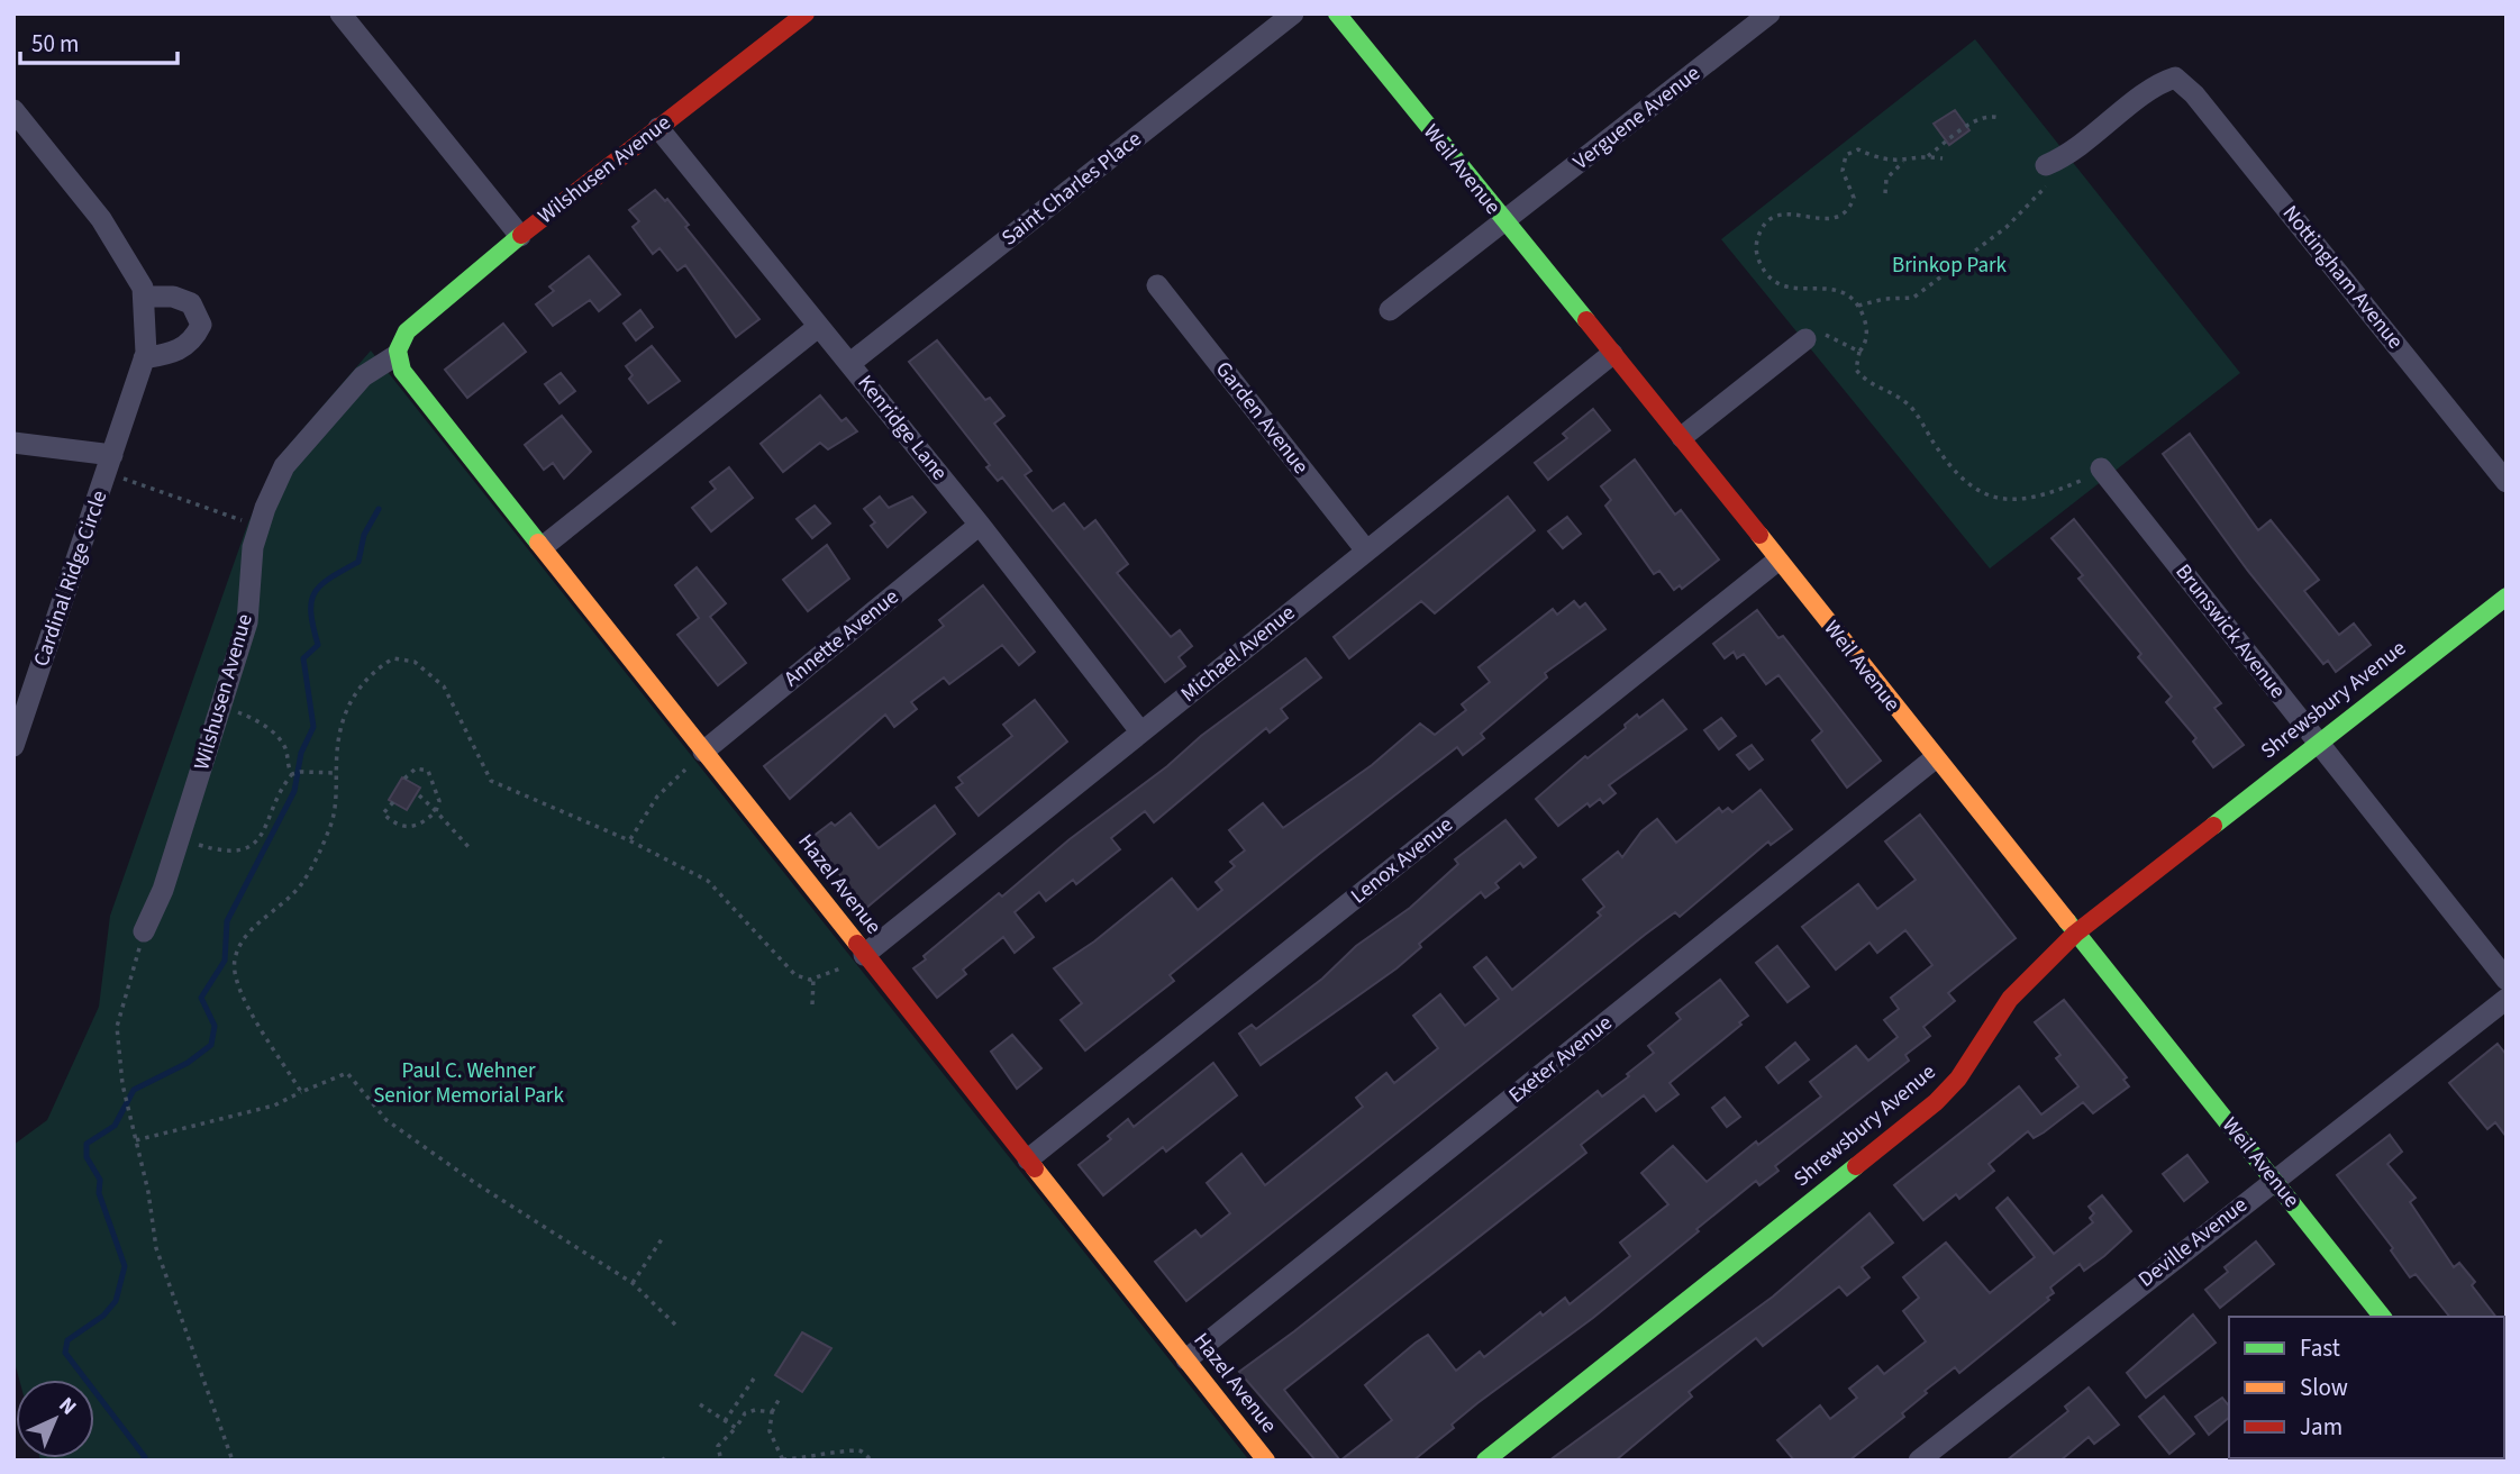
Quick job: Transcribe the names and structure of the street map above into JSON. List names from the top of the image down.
{
  "streets": {
    "street": [
      "Verguene Avenue",
      "Wilshusen Avenue",
      "Weil Avenue",
      "Saint Charles Place",
      "Nottingham Avenue",
      "Garden Avenue",
      "Kenridge Lane",
      "Cardinal Ridge Circle",
      "Brunswick Avenue",
      "Annette Avenue",
      "Michael Avenue",
      "Shrewsbury Avenue",
      "Lenox Avenue",
      "Hazel Avenue",
      "Exeter Avenue",
      "Deville Avenue"
    ]
  },
  "crossings": [
    ["Verguene Avenue", "Weil Avenue"],
    ["Wilshusen Avenue", "Kenridge Lane"],
    ["Wilshusen Avenue", "Hazel Avenue"],
    ["Weil Avenue", "Michael Avenue"],
    ["Weil Avenue", "Shrewsbury Avenue"],
    ["Weil Avenue", "Lenox Avenue"],
    ["Weil Avenue", "Exeter Avenue"],
    ["Weil Avenue", "Deville Avenue"],
    ["Saint Charles Place", "Kenridge Lane"],
    ["Garden Avenue", "Michael Avenue"],
    ["Kenridge Lane", "Annette Avenue"],
    ["Kenridge Lane", "Michael Avenue"],
    ["Brunswick Avenue", "Shrewsbury Avenue"],
    ["Annette Avenue", "Hazel Avenue"],
    ["Michael Avenue", "Hazel Avenue"],
    ["Lenox Avenue", "Hazel Avenue"],
    ["Hazel Avenue", "Exeter Avenue"]
  ],
  "parks": ["Brinkop Park", "Paul C. Wehner Senior Memorial Park"],
  "legend": ["Fast", "Slow", "Jam"],
  "scale_bar": "50 m",
  "north": "top right"
}
